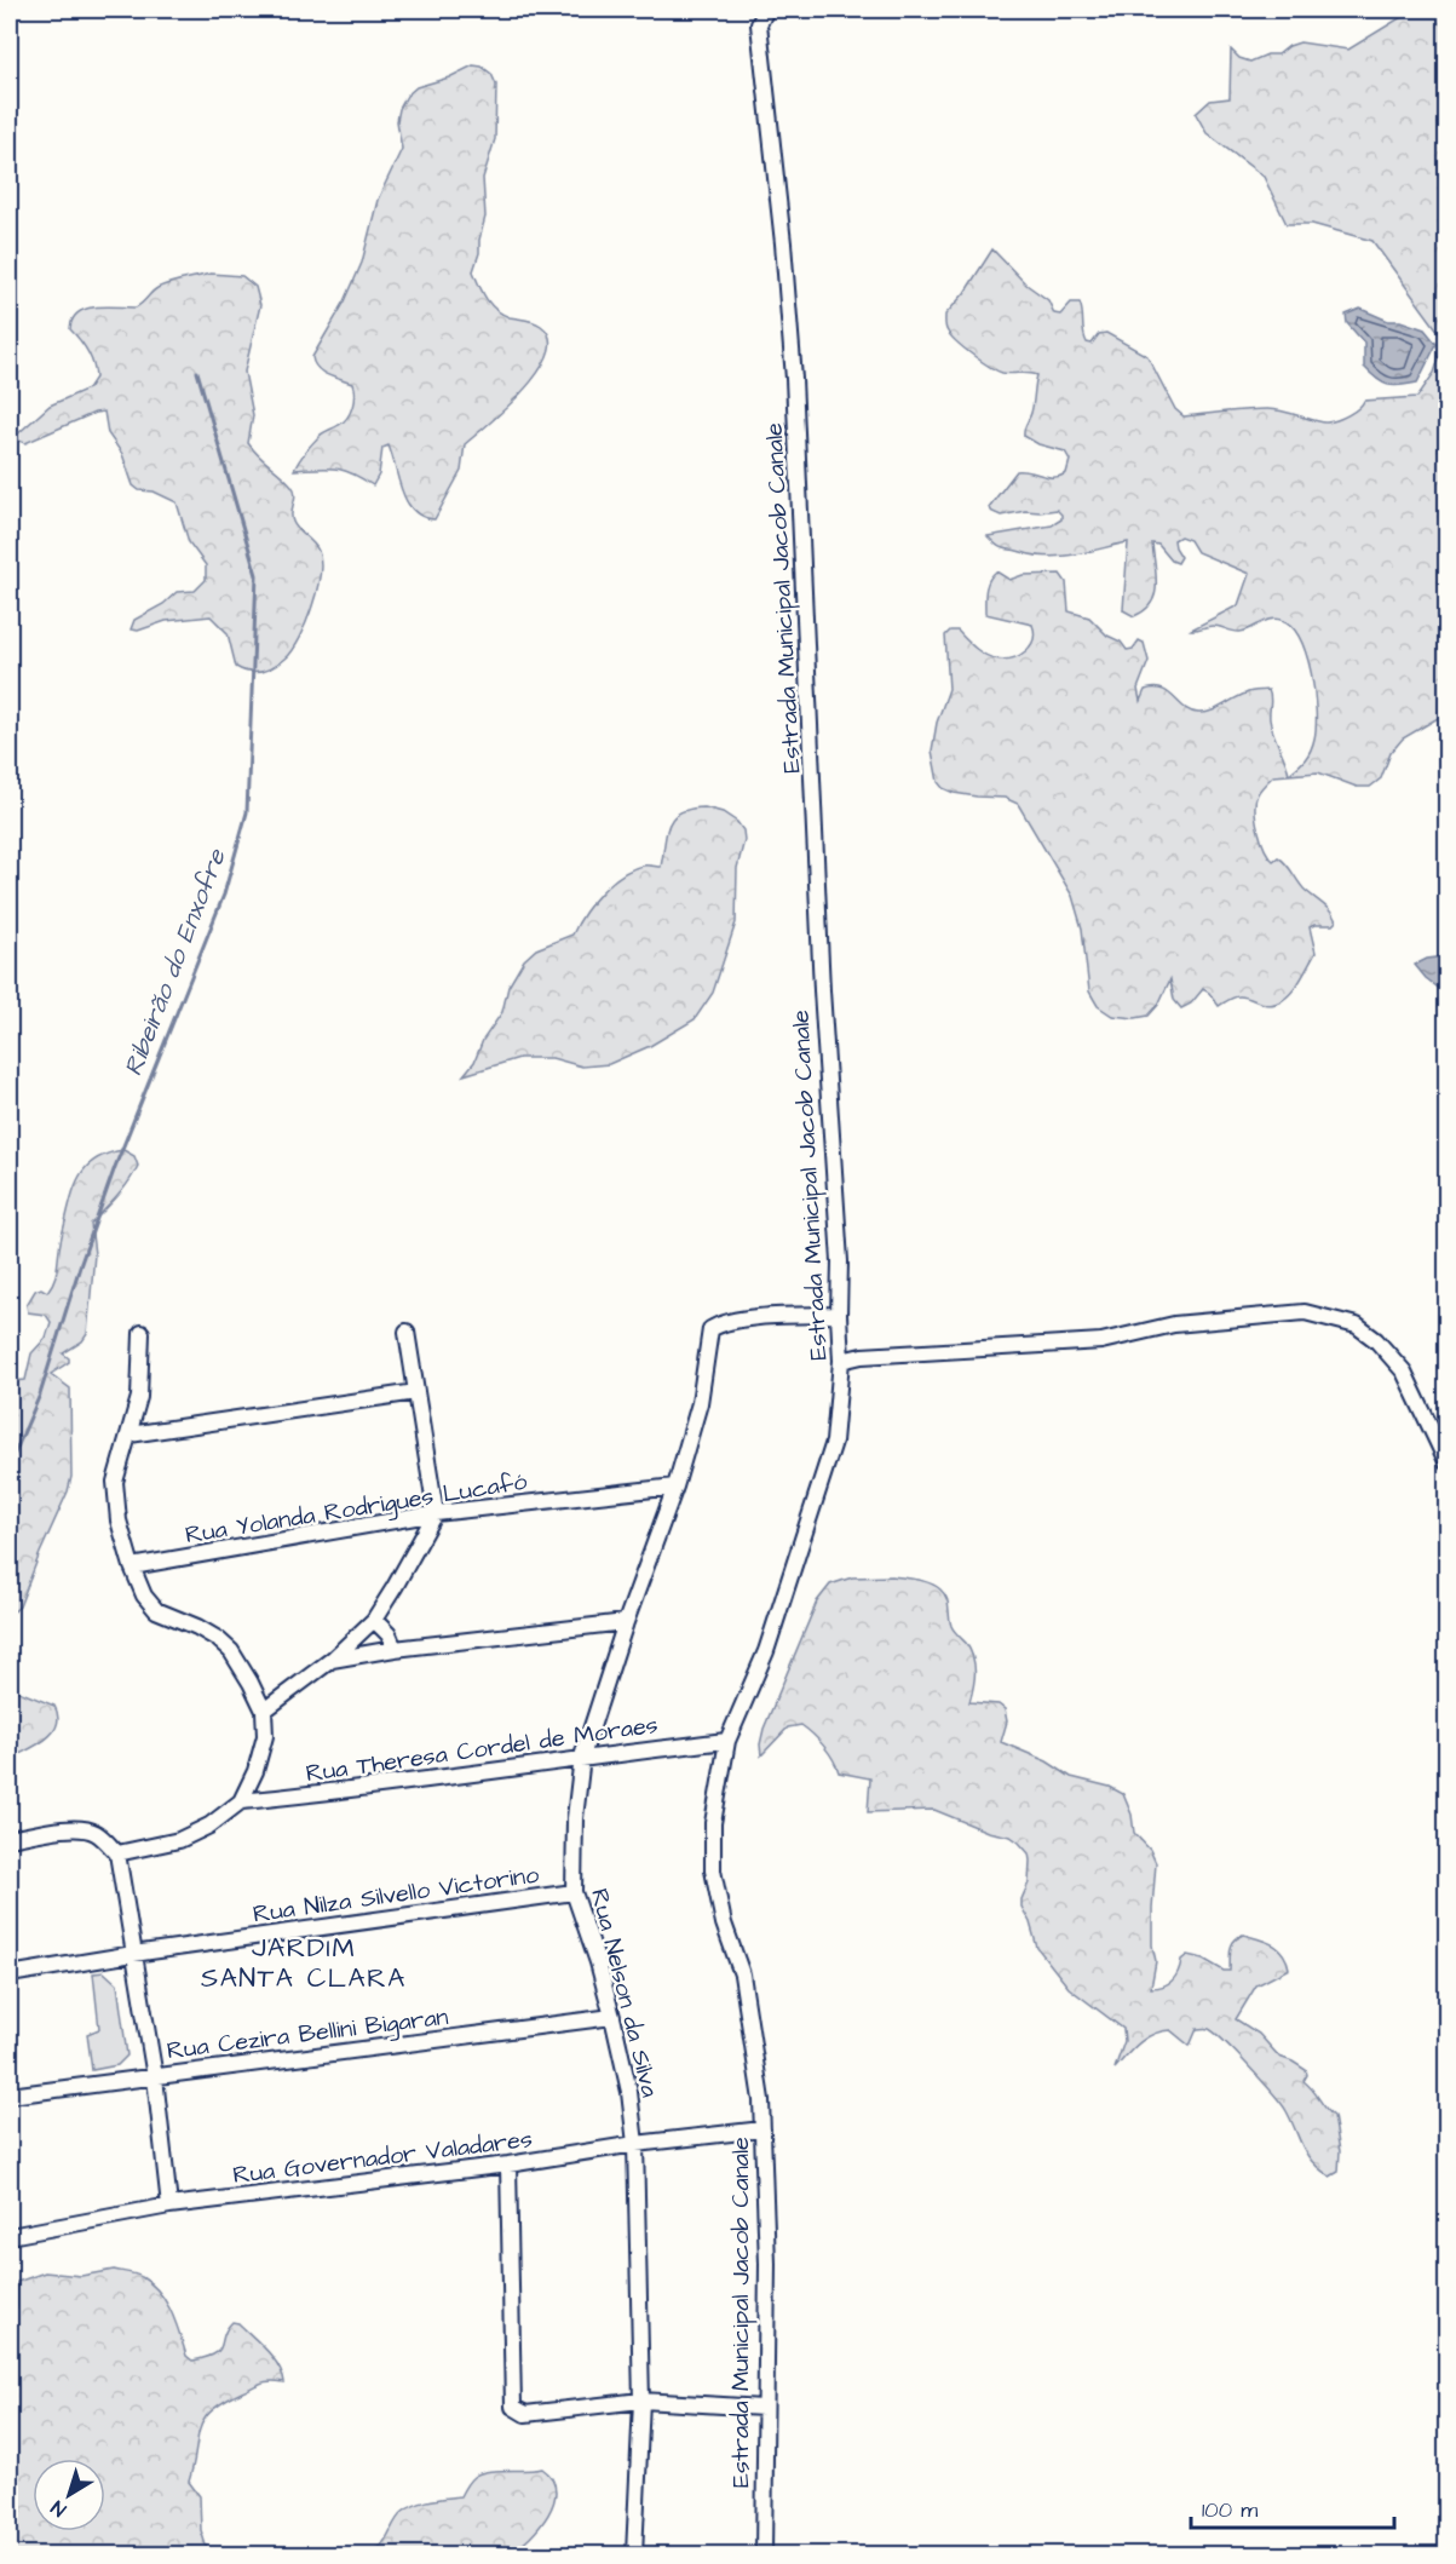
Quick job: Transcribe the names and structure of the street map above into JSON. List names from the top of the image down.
{
  "streets": {
    "street": [
      "Estrada Municipal Jacob Canale",
      "Rua Yolanda Rodrigues Lucafó",
      "Rua Theresa Cordel de Moraes",
      "Rua Nilza Silvello Victorino",
      "Rua Nelson da Silva",
      "Rua Cezira Bellini Bigaran",
      "Rua Governador Valadares"
    ]
  },
  "crossings": [
    ["Estrada Municipal Jacob Canale", "Rua Theresa Cordel de Moraes"],
    ["Estrada Municipal Jacob Canale", "Rua Nelson da Silva"],
    ["Estrada Municipal Jacob Canale", "Rua Governador Valadares"],
    ["Rua Yolanda Rodrigues Lucafó", "Rua Nelson da Silva"],
    ["Rua Theresa Cordel de Moraes", "Rua Nelson da Silva"],
    ["Rua Nilza Silvello Victorino", "Rua Nelson da Silva"],
    ["Rua Nelson da Silva", "Rua Cezira Bellini Bigaran"],
    ["Rua Nelson da Silva", "Rua Governador Valadares"]
  ],
  "districts": ["JARDIM SANTA CLARA"],
  "water": ["Ribeirão do Enxofre"],
  "scale_bar": "100 m",
  "north": "bottom left"
}
